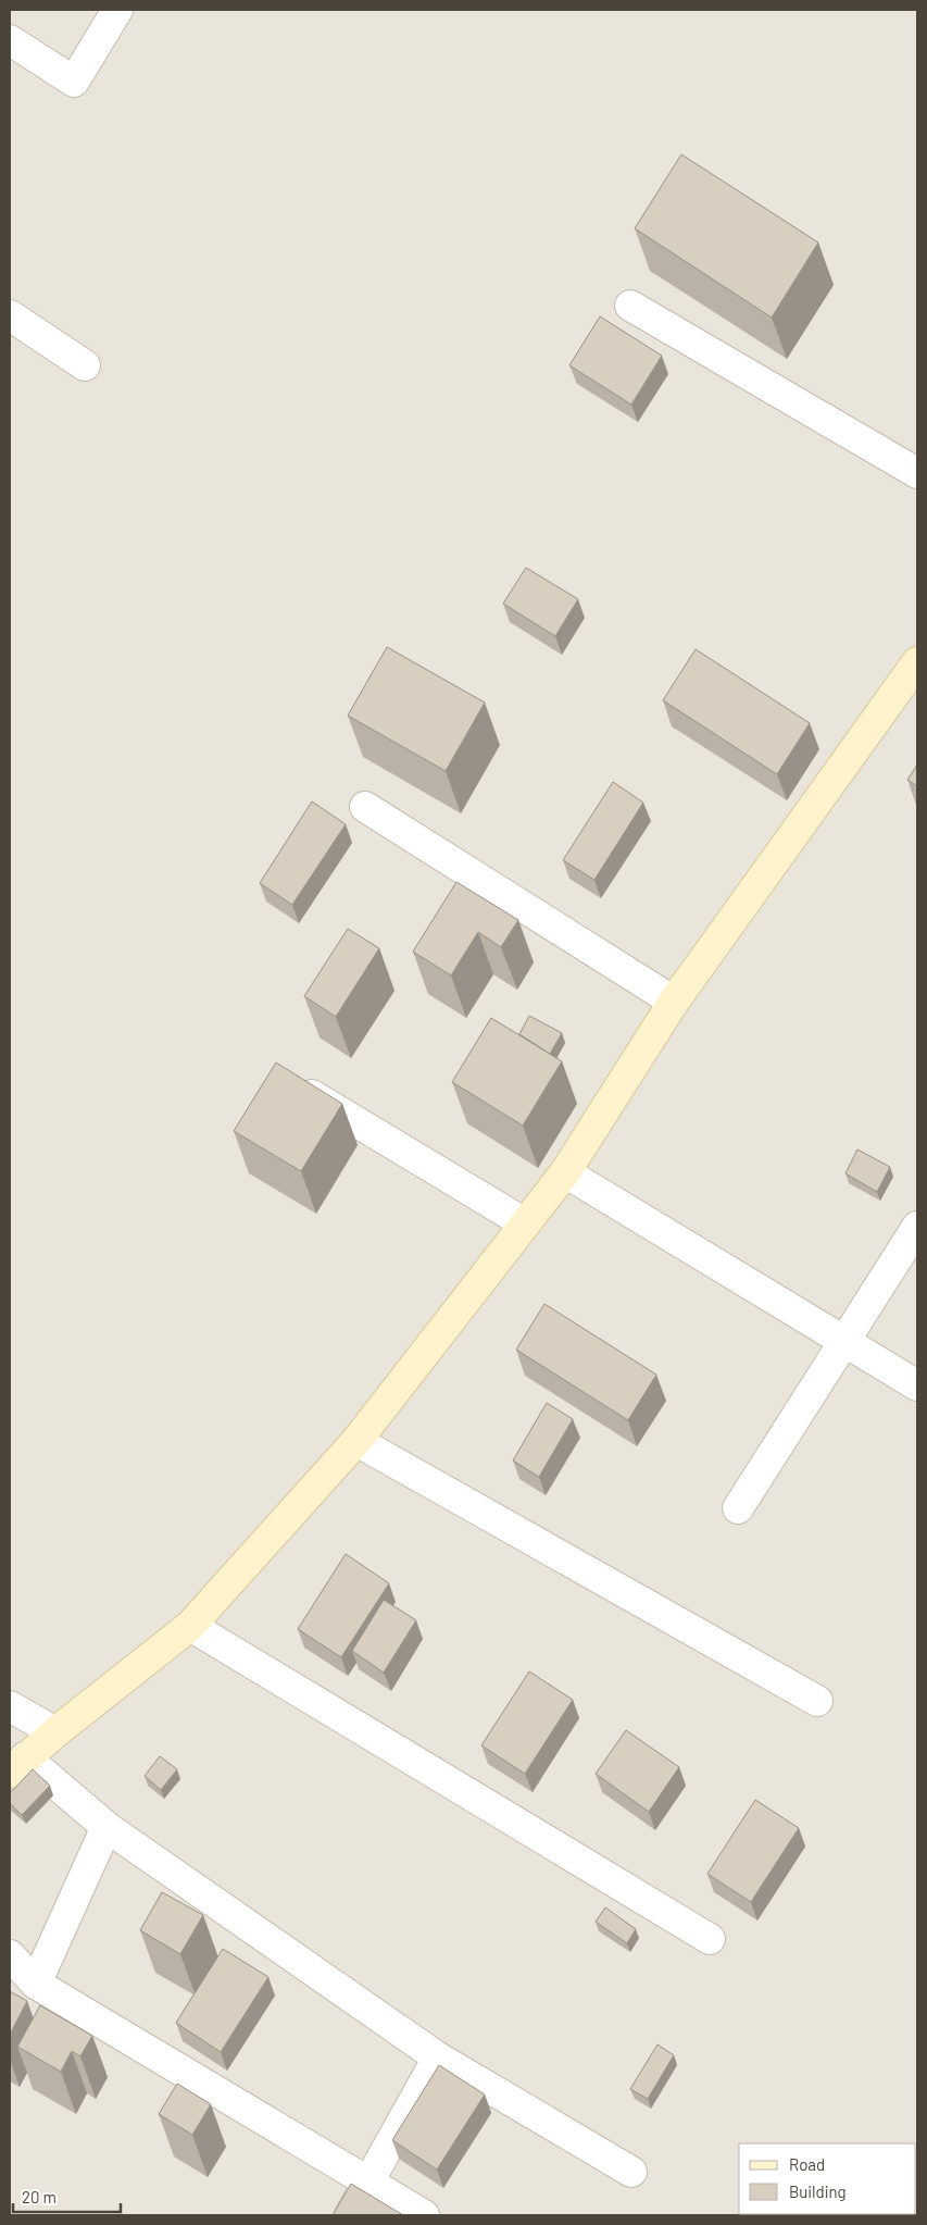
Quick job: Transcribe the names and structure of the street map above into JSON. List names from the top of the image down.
{
  "legend": ["Road", "Building"],
  "scale_bar": "20 m"
}
